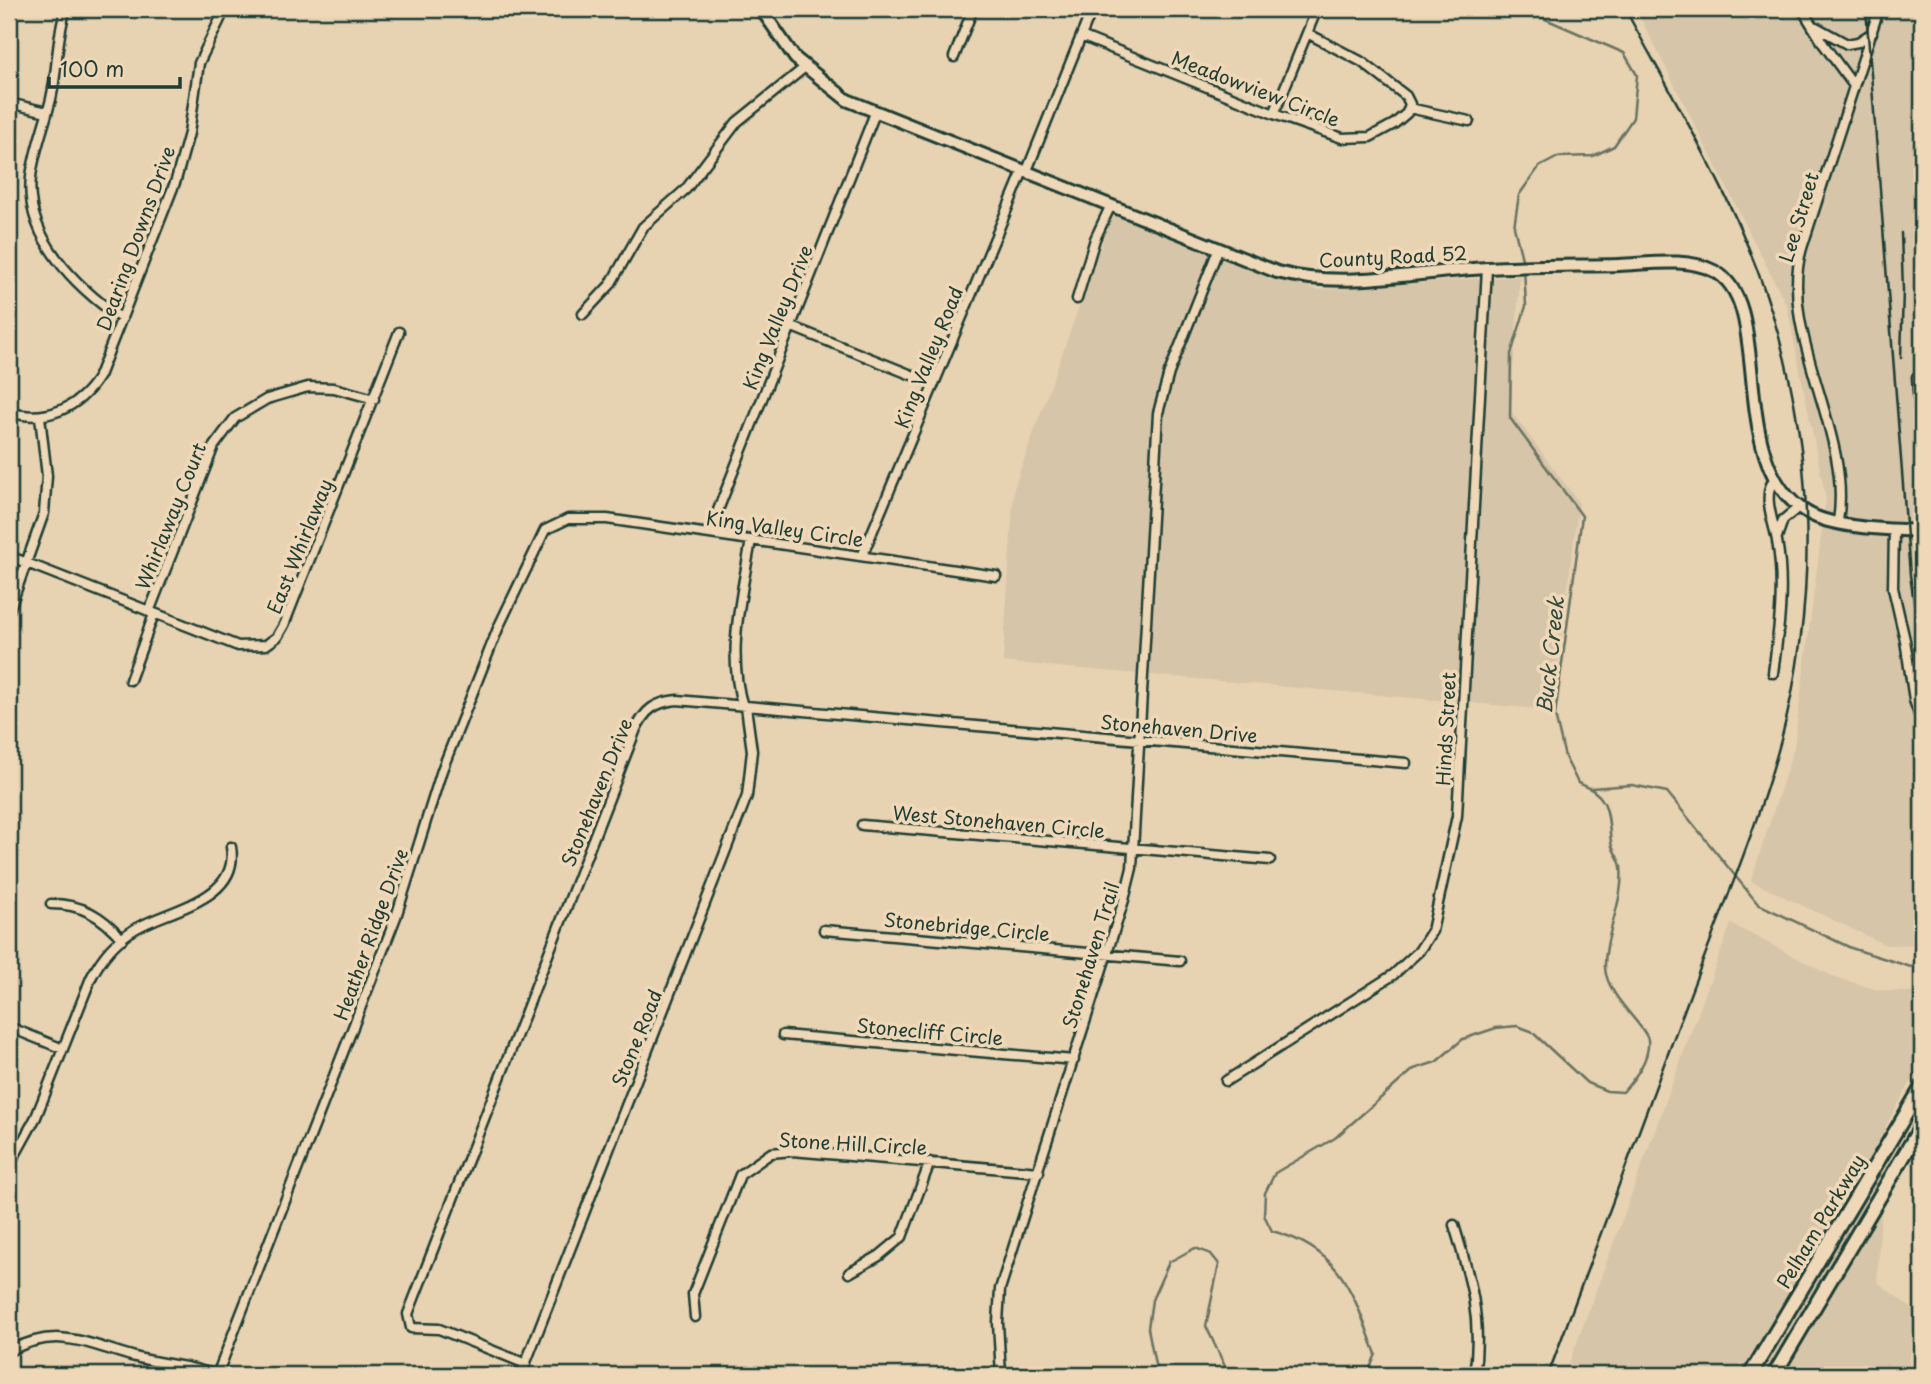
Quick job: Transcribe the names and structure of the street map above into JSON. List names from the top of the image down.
{
  "streets": {
    "main road": ["Pelham Parkway"],
    "street": [
      "Meadowview Circle",
      "Lee Street",
      "Dearing Downs Drive",
      "County Road 52",
      "King Valley Drive",
      "King Valley Road",
      "Whirlaway Court",
      "King Valley Circle",
      "East Whirlaway",
      "Stonehaven Drive",
      "Hinds Street",
      "West Stonehaven Circle",
      "Stonebridge Circle",
      "Heather Ridge Drive",
      "Stonehaven Trail",
      "Stonecliff Circle",
      "Stone Road",
      "Stone Hill Circle"
    ]
  },
  "crossings": [
    ["Meadowview Circle", "King Valley Road"],
    ["Lee Street", "County Road 52"],
    ["County Road 52", "King Valley Drive"],
    ["County Road 52", "King Valley Road"],
    ["County Road 52", "Hinds Street"],
    ["County Road 52", "Stonehaven Trail"],
    ["King Valley Drive", "King Valley Circle"],
    ["King Valley Road", "King Valley Circle"],
    ["Whirlaway Court", "East Whirlaway"],
    ["King Valley Circle", "Heather Ridge Drive"],
    ["King Valley Circle", "Stone Road"],
    ["Stonehaven Drive", "Stonehaven Trail"],
    ["Stonehaven Drive", "Stone Road"],
    ["West Stonehaven Circle", "Stonehaven Trail"],
    ["Stonebridge Circle", "Stonehaven Trail"],
    ["Stonehaven Trail", "Stonecliff Circle"],
    ["Stonehaven Trail", "Stone Hill Circle"]
  ],
  "water": ["Buck Creek"],
  "scale_bar": "100 m"
}
